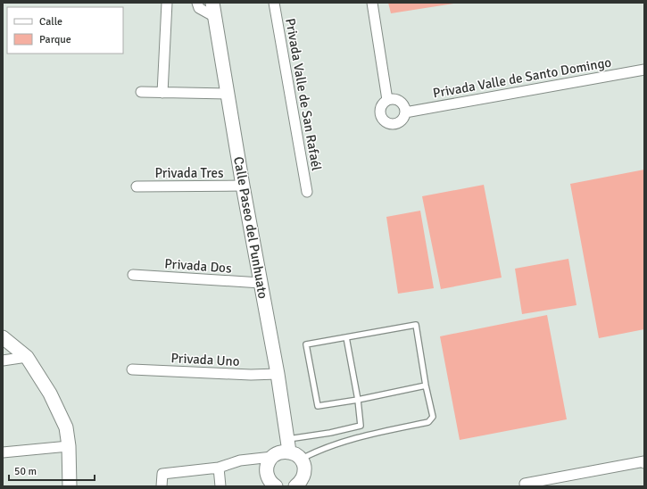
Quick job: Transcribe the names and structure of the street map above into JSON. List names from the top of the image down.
{
  "streets": {
    "street": [
      "Privada Valle de Santo Domingo",
      "Privada Valle de San Rafaél",
      "Privada Tres",
      "Calle Paseo del Punhuato",
      "Privada Dos",
      "Privada Uno"
    ]
  },
  "crossings": [
    ["Privada Tres", "Calle Paseo del Punhuato"],
    ["Calle Paseo del Punhuato", "Privada Dos"],
    ["Calle Paseo del Punhuato", "Privada Uno"]
  ],
  "legend": ["Calle", "Parque"],
  "scale_bar": "50 m"
}
